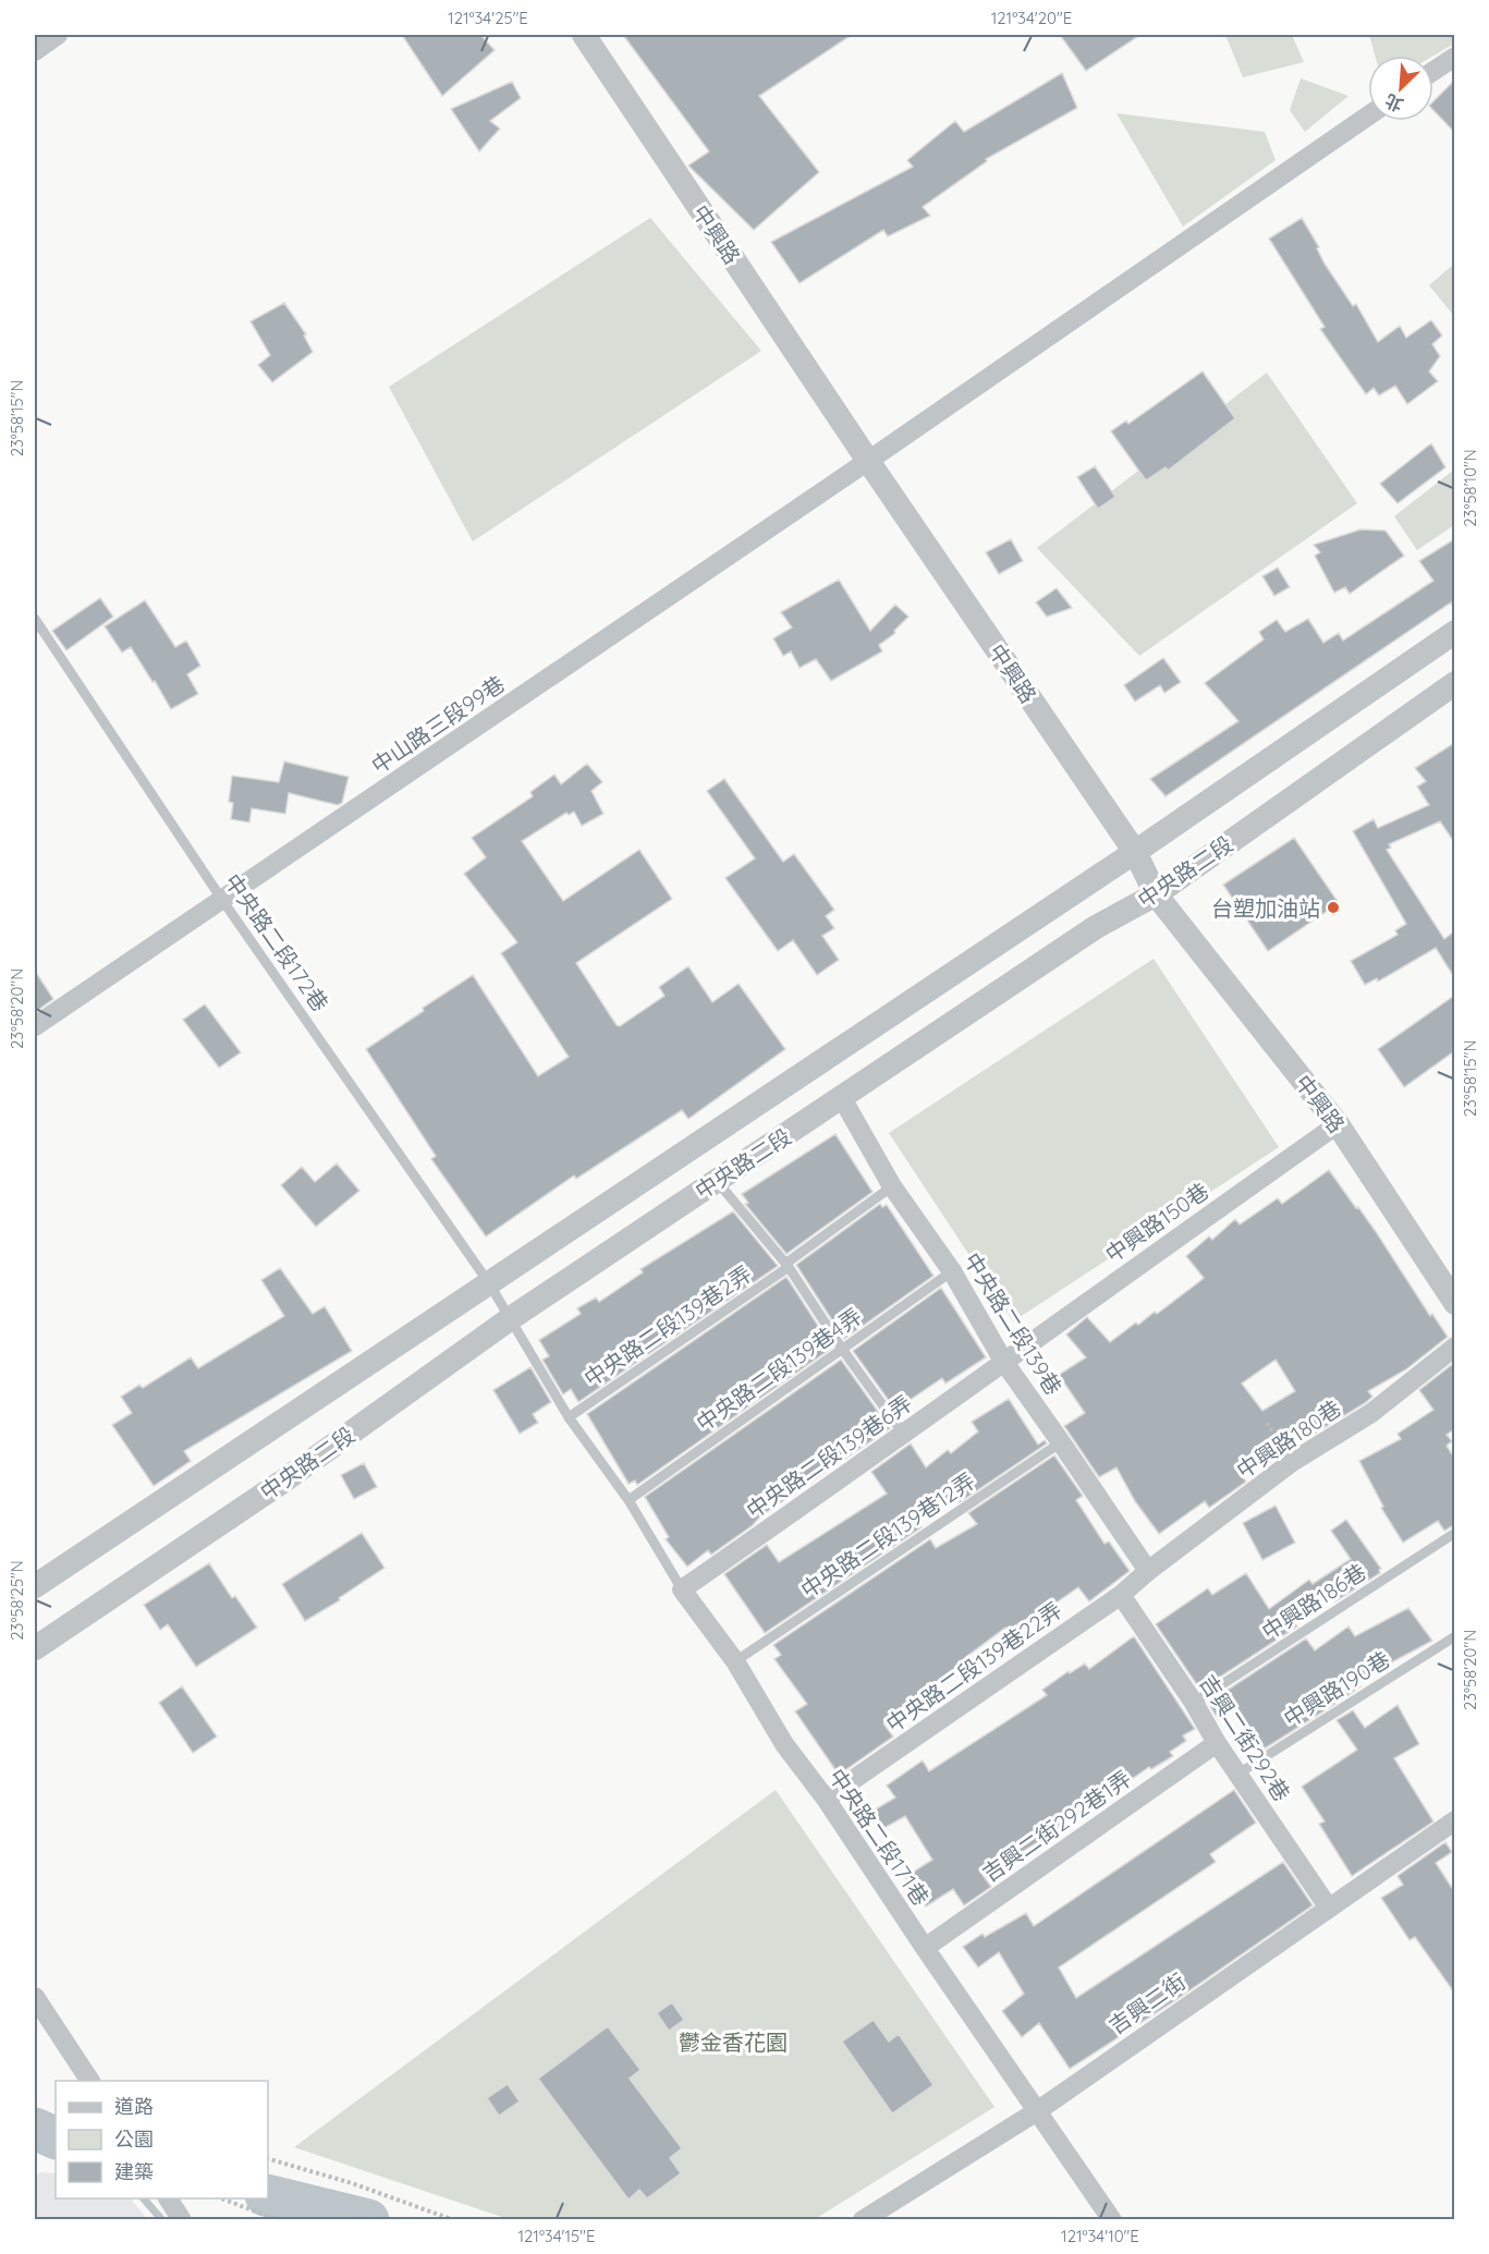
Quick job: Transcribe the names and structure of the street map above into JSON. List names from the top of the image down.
{
  "streets": {
    "street": [
      "中興路",
      "中山路三段99巷",
      "中央路二段",
      "中興路150巷",
      "中央路二段139巷",
      "中興路180巷",
      "中央路二段139巷6弄",
      "中央路二段139巷22弄",
      "吉興二街292巷",
      "吉興二街292巷1弄",
      "中央路二段171巷",
      "吉興二街"
    ],
    "lane": [
      "中央路二段172巷",
      "中央路二段139巷2弄",
      "中央路二段139巷4弄",
      "中央路二段139巷12弄",
      "中興路186巷",
      "中興路190巷"
    ]
  },
  "crossings": [
    ["中興路", "中山路三段99巷"],
    ["中興路", "中央路二段"],
    ["中興路", "中興路150巷"],
    ["中山路三段99巷", "中央路二段172巷"],
    ["中央路二段", "中央路二段172巷"],
    ["中央路二段", "中央路二段139巷"],
    ["中央路二段172巷", "中央路二段139巷2弄"],
    ["中央路二段172巷", "中央路二段139巷4弄"],
    ["中央路二段172巷", "中央路二段139巷6弄"],
    ["中央路二段172巷", "中央路二段171巷"],
    ["中興路150巷", "中央路二段139巷"],
    ["中興路150巷", "中央路二段139巷6弄"],
    ["中央路二段139巷", "中央路二段139巷2弄"],
    ["中央路二段139巷", "中央路二段139巷4弄"],
    ["中央路二段139巷", "中興路180巷"],
    ["中央路二段139巷", "中央路二段139巷6弄"],
    ["中央路二段139巷", "中央路二段139巷12弄"],
    ["中央路二段139巷", "中央路二段139巷22弄"],
    ["中興路180巷", "中央路二段139巷22弄"],
    ["中央路二段139巷6弄", "中央路二段171巷"],
    ["中央路二段139巷12弄", "中央路二段171巷"],
    ["中興路186巷", "吉興二街292巷"],
    ["中央路二段139巷22弄", "吉興二街292巷"],
    ["中央路二段139巷22弄", "中央路二段171巷"],
    ["中興路190巷", "吉興二街292巷"],
    ["吉興二街292巷", "吉興二街292巷1弄"],
    ["吉興二街292巷", "吉興二街"],
    ["吉興二街292巷1弄", "中央路二段171巷"],
    ["中央路二段171巷", "吉興二街"]
  ],
  "parks": ["鬱金香花園"],
  "places": ["台塑加油站"],
  "legend": ["道路", "公園", "建築"],
  "north": "bottom left",
  "coordinates": [
    "121°34'25\"E",
    "121°34'20\"E",
    "23°58'15\"N",
    "23°58'10\"N",
    "23°58'20\"N",
    "23°58'25\"N",
    "121°34'15\"E",
    "121°34'10\"E"
  ]
}
